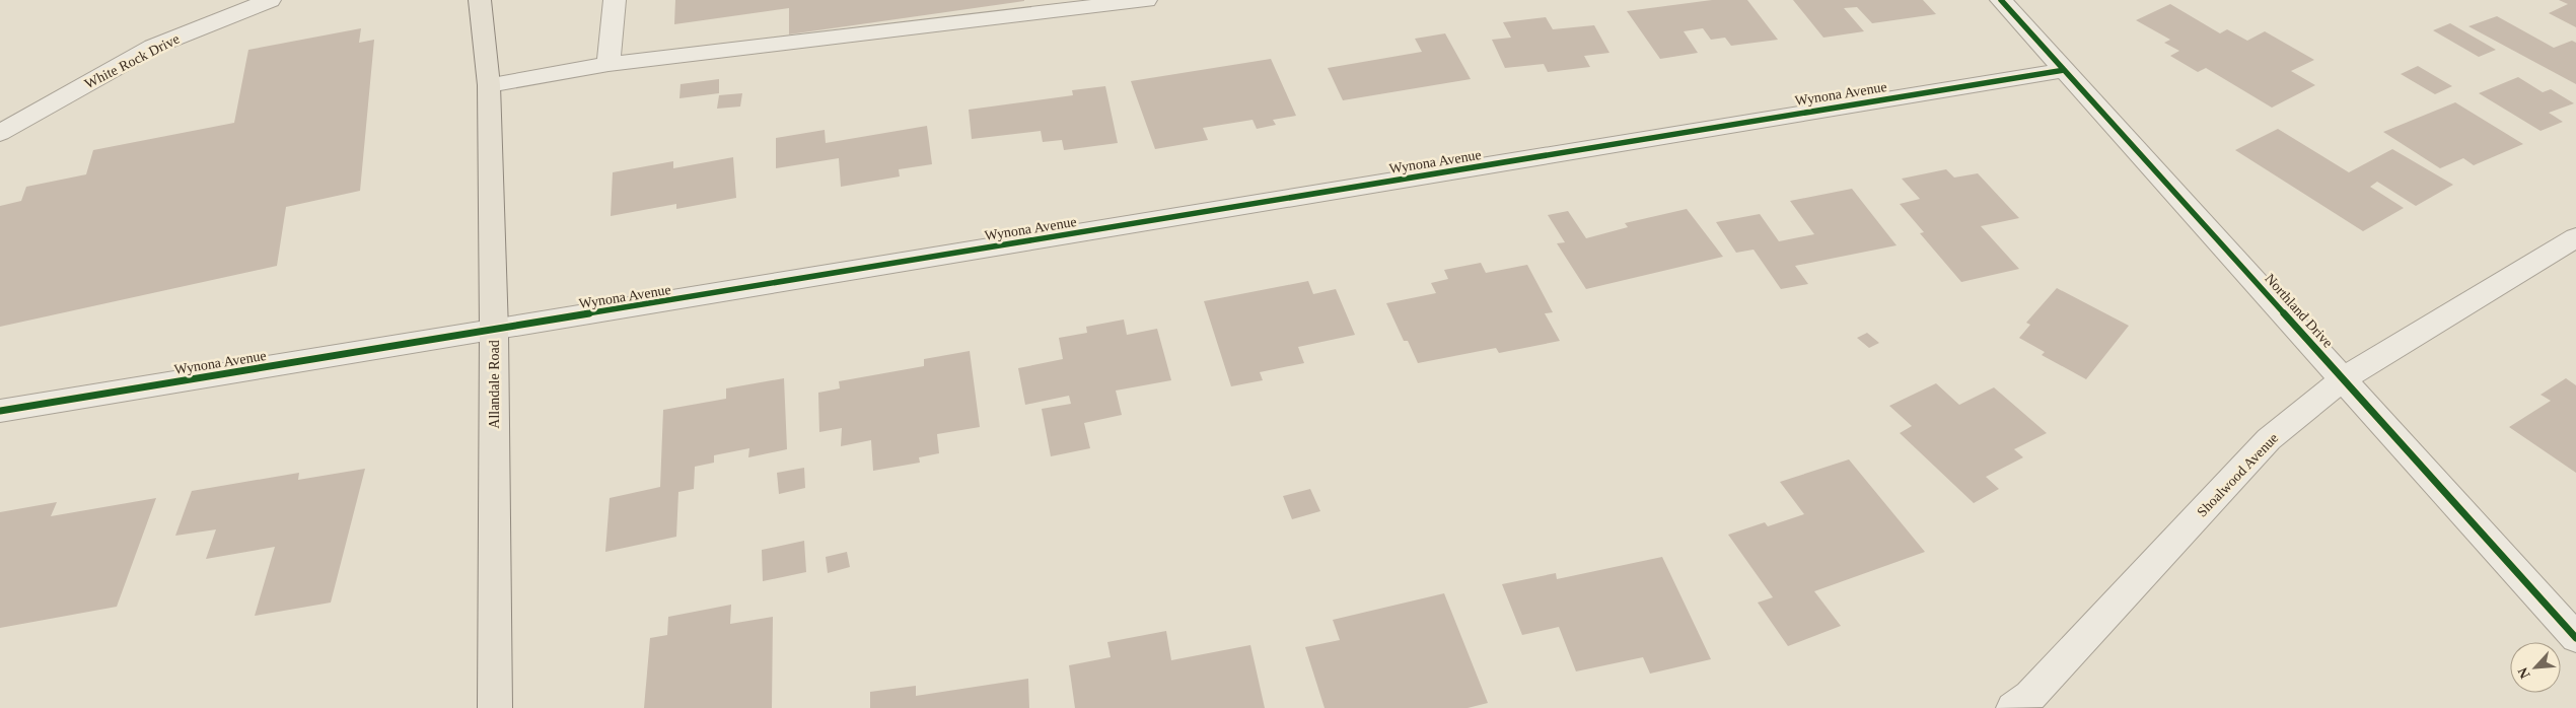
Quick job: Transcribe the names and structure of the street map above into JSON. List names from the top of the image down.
{
  "streets": {
    "main road": ["Allandale Road"],
    "street": [
      "White Rock Drive",
      "Wynona Avenue",
      "Northland Drive",
      "Shoalwood Avenue"
    ]
  },
  "crossings": [
    ["Wynona Avenue", "Northland Drive"],
    ["Wynona Avenue", "Allandale Road"],
    ["Northland Drive", "Shoalwood Avenue"]
  ],
  "north": "bottom left"
}
